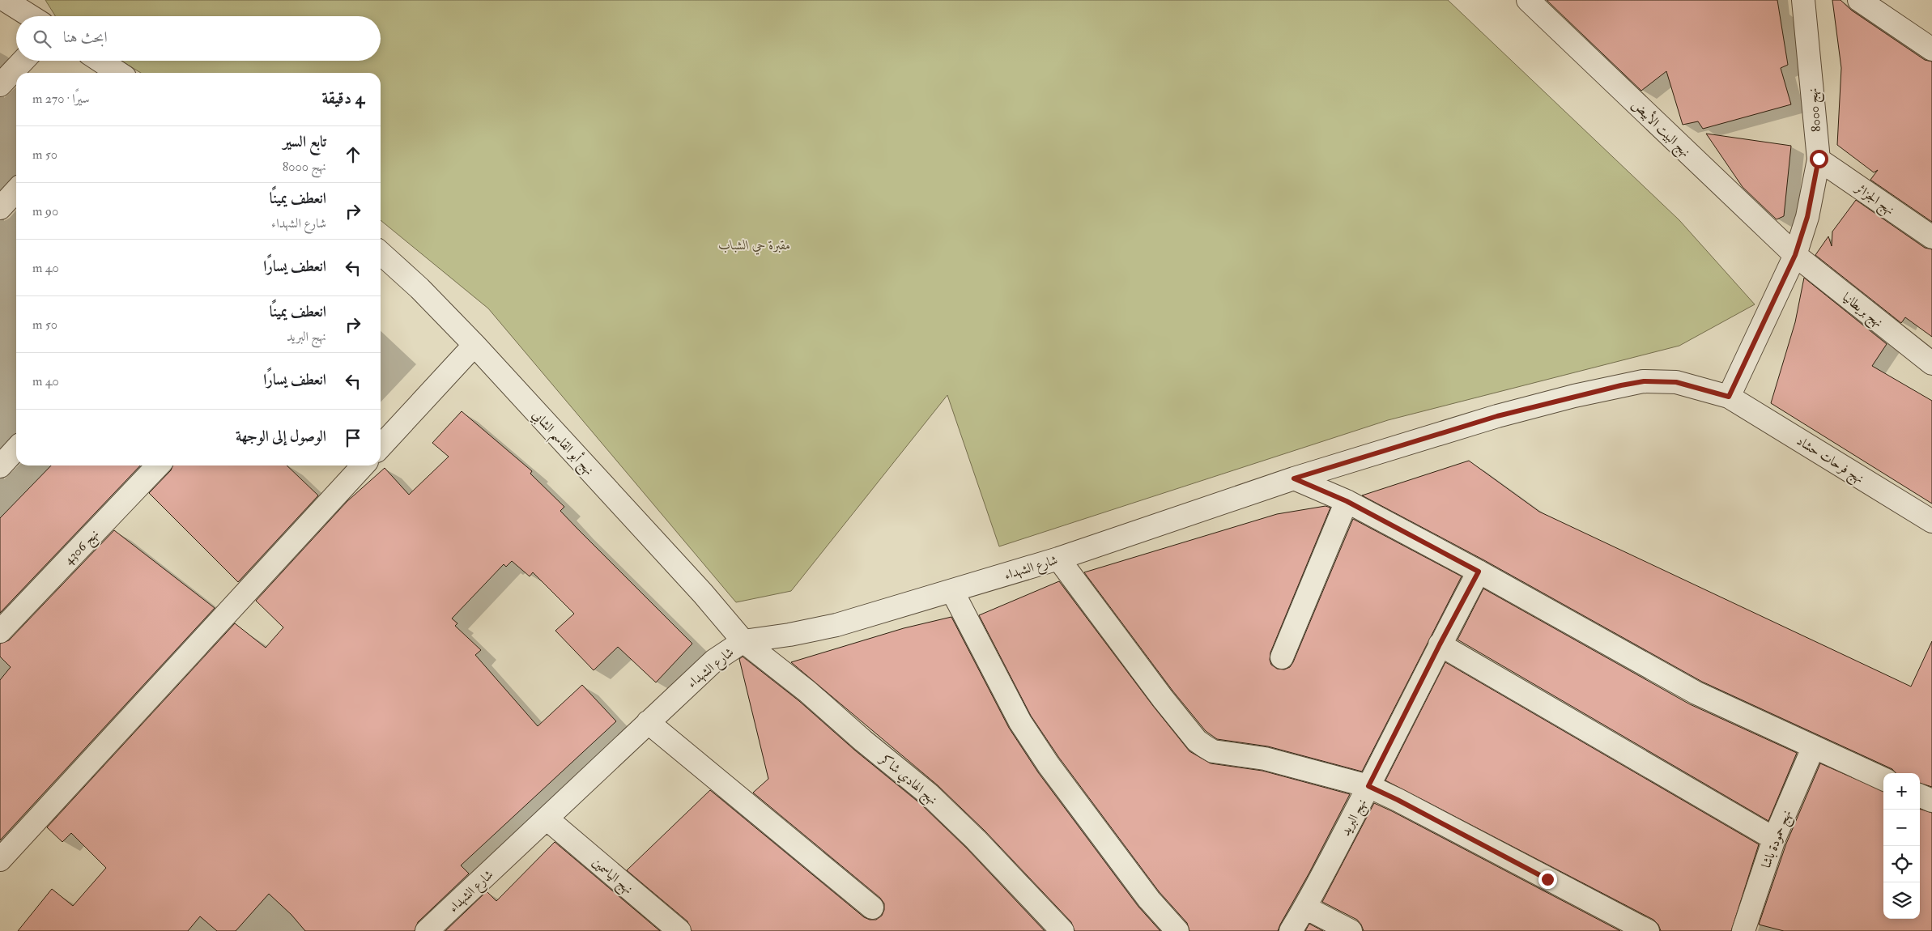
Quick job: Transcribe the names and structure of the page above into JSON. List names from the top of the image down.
{
  "streets": {
    "street": [
      "نهج 8000",
      "نهج البيت الأبيض",
      "نهج الجزائر",
      "نهج بريطانيا",
      "نهج أبو القاسم الشابي",
      "نهج فرحات حشاد",
      "نهج 4306",
      "شارع الشهداء",
      "نهج الهادي شاكر",
      "نهج البريد",
      "نهج حمودة باشا",
      "نهج الياسمين"
    ]
  },
  "crossings": [
    ["نهج 8000", "نهج البيت الأبيض"],
    ["نهج 8000", "نهج الجزائر"],
    ["نهج 8000", "نهج بريطانيا"],
    ["نهج 8000", "نهج فرحات حشاد"],
    ["نهج 8000", "شارع الشهداء"],
    ["نهج البيت الأبيض", "نهج بريطانيا"],
    ["نهج أبو القاسم الشابي", "شارع الشهداء"],
    ["نهج أبو القاسم الشابي", "نهج الهادي شاكر"],
    ["نهج فرحات حشاد", "شارع الشهداء"],
    ["شارع الشهداء", "نهج الهادي شاكر"],
    ["شارع الشهداء", "نهج الياسمين"]
  ],
  "parks": ["مقبرة حي الشباب"],
  "page": {
    "search": "ابحث هنا",
    "heading": ["4 دقيقة", "سيرًا · 270 m"],
    "list": [
      ["تابع السير", "نهج 8000", "50 m"],
      ["انعطف يمينًا", "شارع الشهداء", "90 m"],
      ["انعطف يسارًا", "40 m"],
      ["انعطف يمينًا", "نهج البريد", "50 m"],
      ["انعطف يسارًا", "40 m"],
      "الوصول إلى الوجهة"
    ],
    "map_buttons": ["+", "−"]
  }
}
